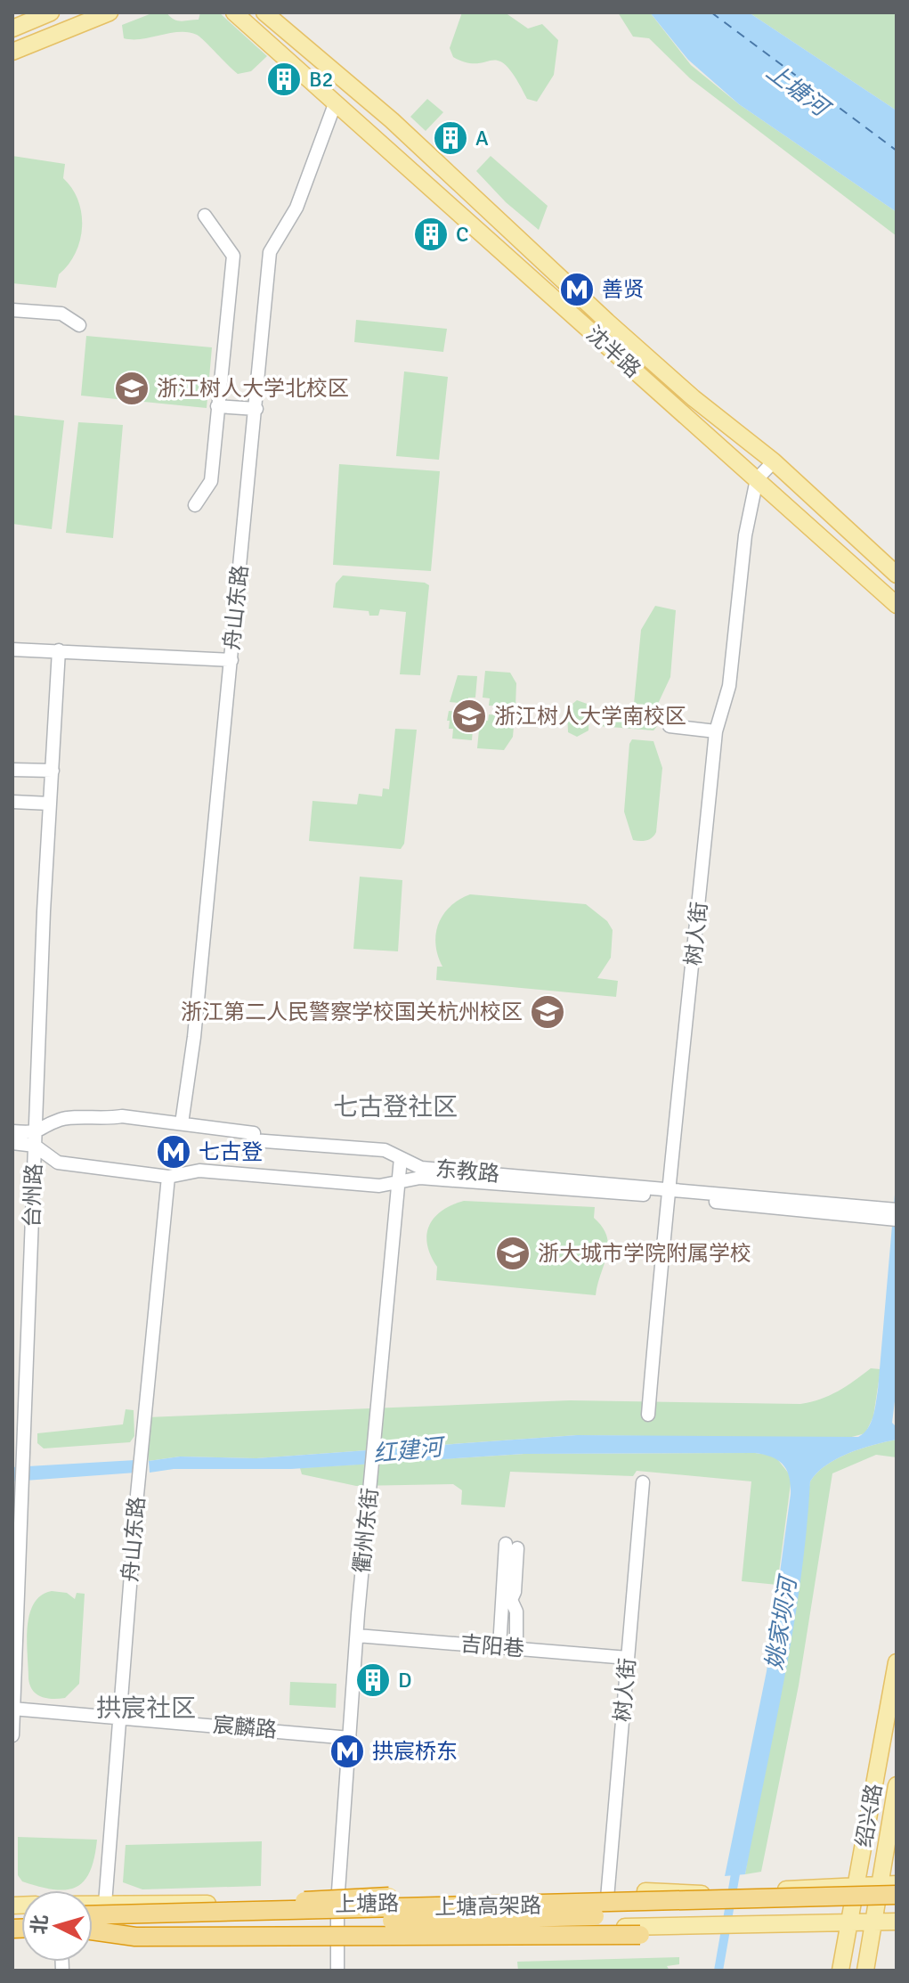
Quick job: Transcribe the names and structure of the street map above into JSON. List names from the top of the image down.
{
  "streets": {
    "highway": ["上塘高架路"],
    "main road": ["沈半路", "绍兴路", "上塘路"],
    "street": [
      "舟山东路",
      "树人街",
      "东教路",
      "台州路",
      "衢州东街",
      "吉阳巷",
      "宸麟路"
    ]
  },
  "crossings": [
    ["沈半路", "舟山东路"],
    ["沈半路", "树人街"],
    ["舟山东路", "东教路"],
    ["舟山东路", "宸麟路"],
    ["舟山东路", "上塘路"],
    ["树人街", "东教路"],
    ["树人街", "吉阳巷"],
    ["树人街", "上塘路"],
    ["东教路", "台州路"],
    ["东教路", "衢州东街"],
    ["台州路", "宸麟路"],
    ["衢州东街", "吉阳巷"],
    ["衢州东街", "宸麟路"],
    ["衢州东街", "上塘路"],
    ["绍兴路", "上塘路"]
  ],
  "districts": ["七古登社区", "拱宸社区"],
  "water": ["上塘河", "红建河", "姚家坝河"],
  "places": {
    "building": [
      "B2",
      "A",
      "C",
      "D"
    ],
    "metro station": ["善贤", "七古登", "拱宸桥东"],
    "school or university": [
      "浙江树人大学北校区",
      "浙江树人大学南校区",
      "浙江第二人民警察学校国关杭州校区",
      "浙大城市学院附属学校"
    ]
  },
  "north": "left"
}
